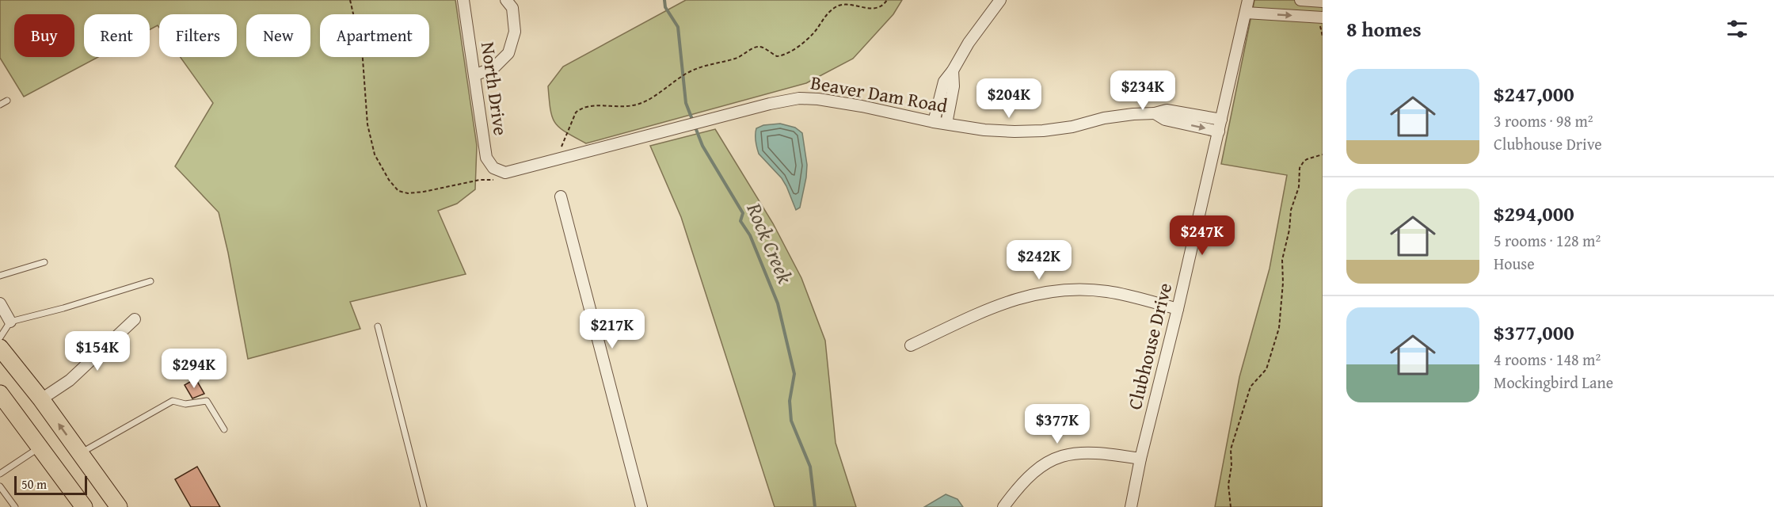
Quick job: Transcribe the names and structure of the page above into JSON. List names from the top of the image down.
{
  "streets": {
    "street": ["North Drive", "Beaver Dam Road", "Clubhouse Drive"]
  },
  "crossings": [
    ["North Drive", "Beaver Dam Road"],
    ["Beaver Dam Road", "Clubhouse Drive"]
  ],
  "water": ["Rock Creek"],
  "scale_bar": "50 m",
  "page": {
    "heading": "8 homes",
    "chip": [
      "Buy",
      "Rent",
      "Filters",
      "New",
      "Apartment"
    ],
    "list": [
      {
        "name": "$247,000",
        "note": "3 rooms · 98 m² · Clubhouse Drive"
      },
      {
        "name": "$294,000",
        "note": "5 rooms · 128 m² · House"
      },
      {
        "name": "$377,000",
        "note": "4 rooms · 148 m² · Mockingbird Lane"
      }
    ],
    "price": [
      "$234K",
      "$204K",
      "$247K",
      "$242K",
      "$217K",
      "$154K",
      "$294K",
      "$377K"
    ],
    "scale": "50 m"
  }
}
